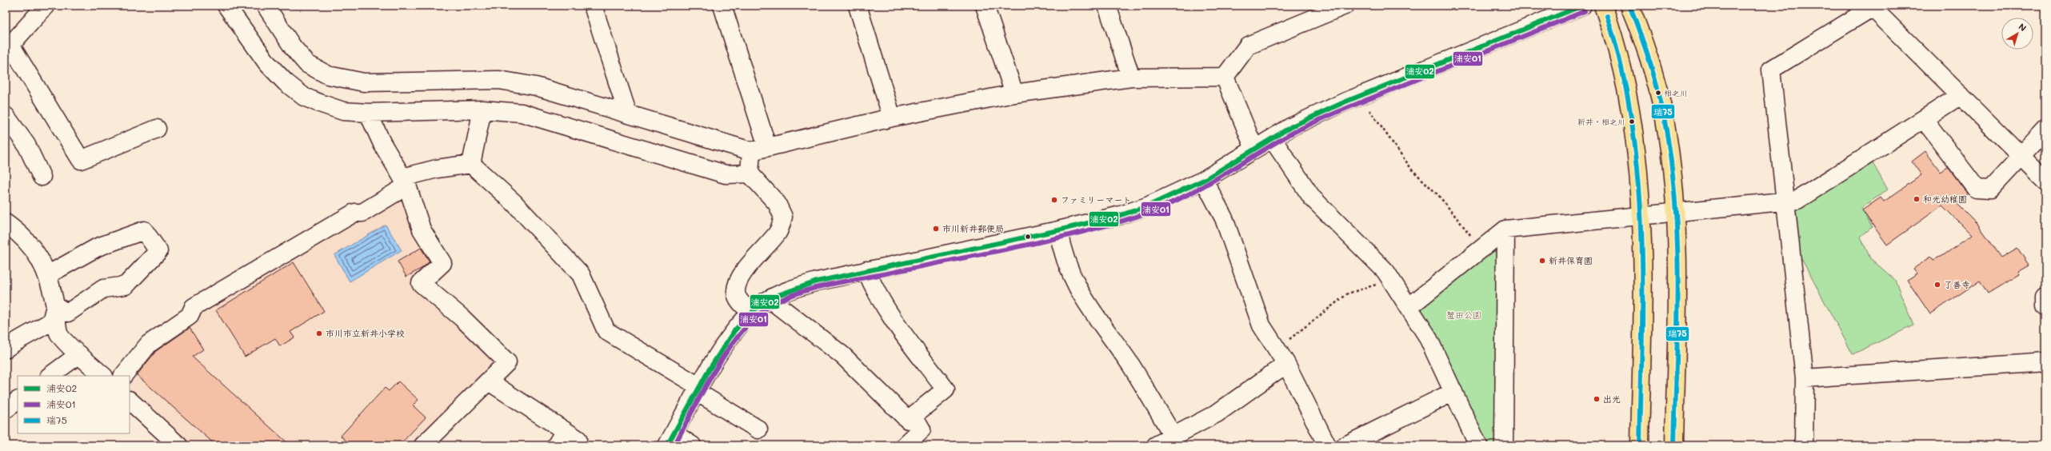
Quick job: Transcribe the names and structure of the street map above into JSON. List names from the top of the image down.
{
  "parks": ["蟹田公園"],
  "places": [
    "相之川",
    "新井・相之川",
    "和光幼稚園",
    "ファミリーマート",
    "市川新井郵便局",
    "新井保育園",
    "了善寺",
    "市川市立新井小学校",
    "出光"
  ],
  "lines": ["transit line 浦安02", "transit line 瑞75", "transit line 浦安01"],
  "legend": ["浦安02", "浦安01", "瑞75"],
  "north": "top right"
}
